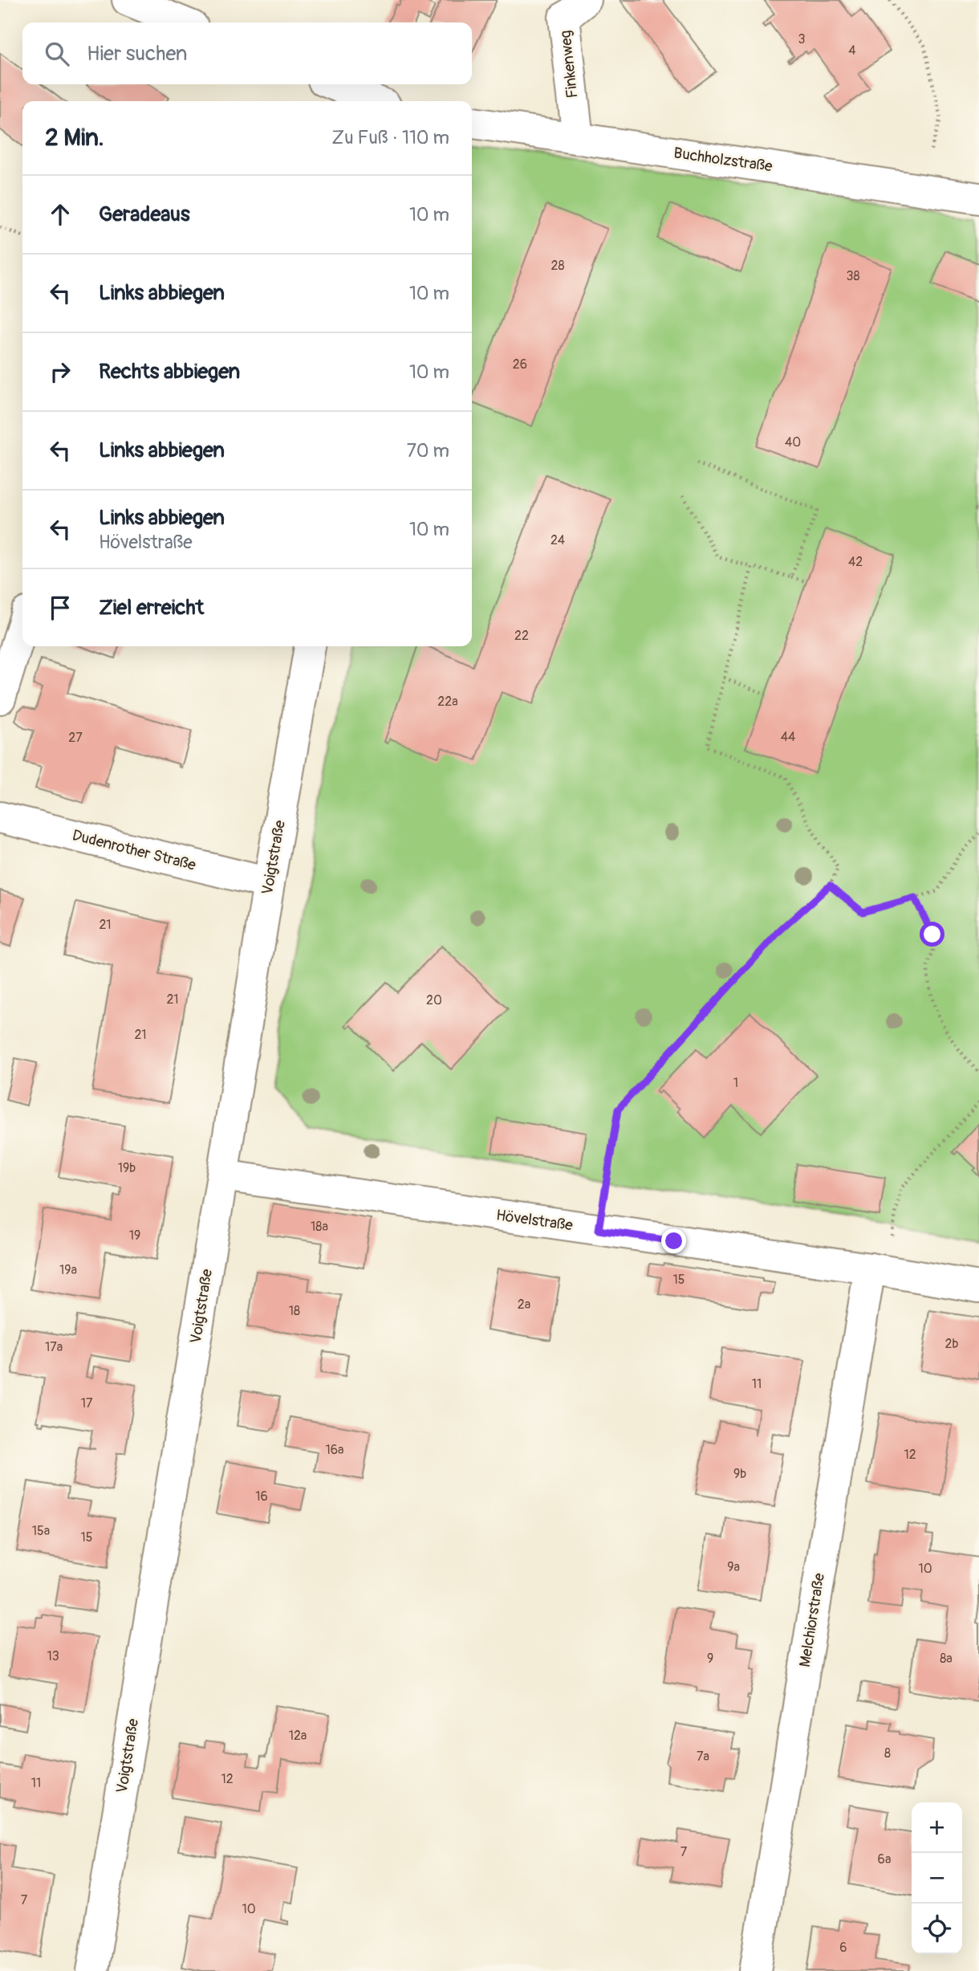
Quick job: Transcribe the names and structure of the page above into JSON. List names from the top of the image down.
{
  "streets": {
    "street": [
      "Finkenweg",
      "Buchholzstraße",
      "Dudenrother Straße",
      "Voigtstraße",
      "Hövelstraße",
      "Melchiorstraße"
    ]
  },
  "crossings": [
    ["Finkenweg", "Buchholzstraße"],
    ["Dudenrother Straße", "Voigtstraße"],
    ["Voigtstraße", "Hövelstraße"],
    ["Hövelstraße", "Melchiorstraße"]
  ],
  "house_numbers": [
    "3",
    "4",
    "28",
    "38",
    "26",
    "40",
    "24",
    "42",
    "22",
    "22a",
    "44",
    "27",
    "21",
    "21",
    "20",
    "21",
    "1",
    "19b",
    "18a",
    "19",
    "19a",
    "15",
    "2a",
    "18",
    "2b",
    "17a",
    "11",
    "17",
    "16a",
    "12",
    "9b",
    "16",
    "15a",
    "15",
    "9a",
    "10",
    "13",
    "9",
    "8a",
    "12a",
    "8",
    "7a",
    "12",
    "11",
    "7",
    "6a",
    "7",
    "10",
    "6"
  ],
  "page": {
    "search": "Hier suchen",
    "heading": ["2 Min.", "Zu Fuß · 110 m"],
    "list": [
      ["Geradeaus", "10 m"],
      ["Links abbiegen", "10 m"],
      ["Rechts abbiegen", "10 m"],
      ["Links abbiegen", "70 m"],
      ["Links abbiegen", "Hövelstraße", "10 m"],
      "Ziel erreicht"
    ],
    "map_buttons": ["+", "−"]
  }
}
